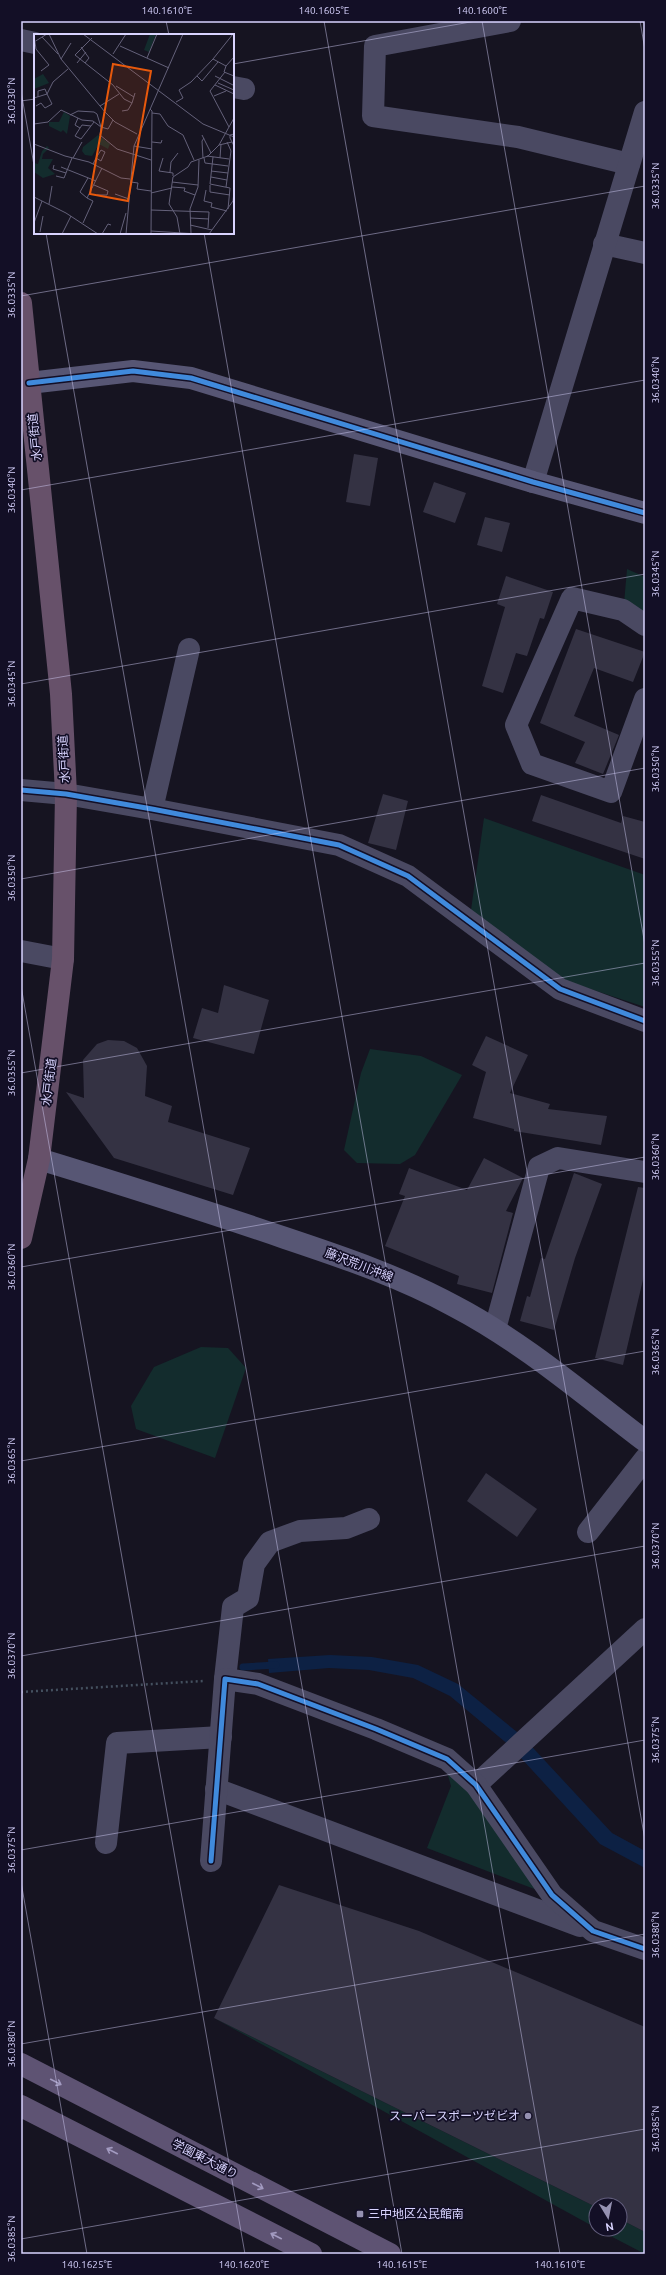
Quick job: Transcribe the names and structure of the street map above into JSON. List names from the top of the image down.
{
  "streets": {
    "highway": ["水戸街道"],
    "main road": ["藤沢荒川沖線", "学園東大通り"]
  },
  "crossings": [
    ["水戸街道", "藤沢荒川沖線"]
  ],
  "places": {
    "other": ["スーパースポーツゼビオ"],
    "transit": ["三中地区公民館南"]
  },
  "north": "bottom",
  "coordinates": [
    "140.1610°E",
    "140.1605°E",
    "140.1600°E",
    "36.0330°N",
    "36.0335°N",
    "36.0340°N",
    "36.0345°N",
    "36.0350°N",
    "36.0355°N",
    "36.0360°N",
    "36.0365°N",
    "36.0370°N",
    "36.0375°N",
    "36.0380°N",
    "36.0385°N",
    "140.1625°E",
    "140.1620°E",
    "140.1615°E"
  ]
}
